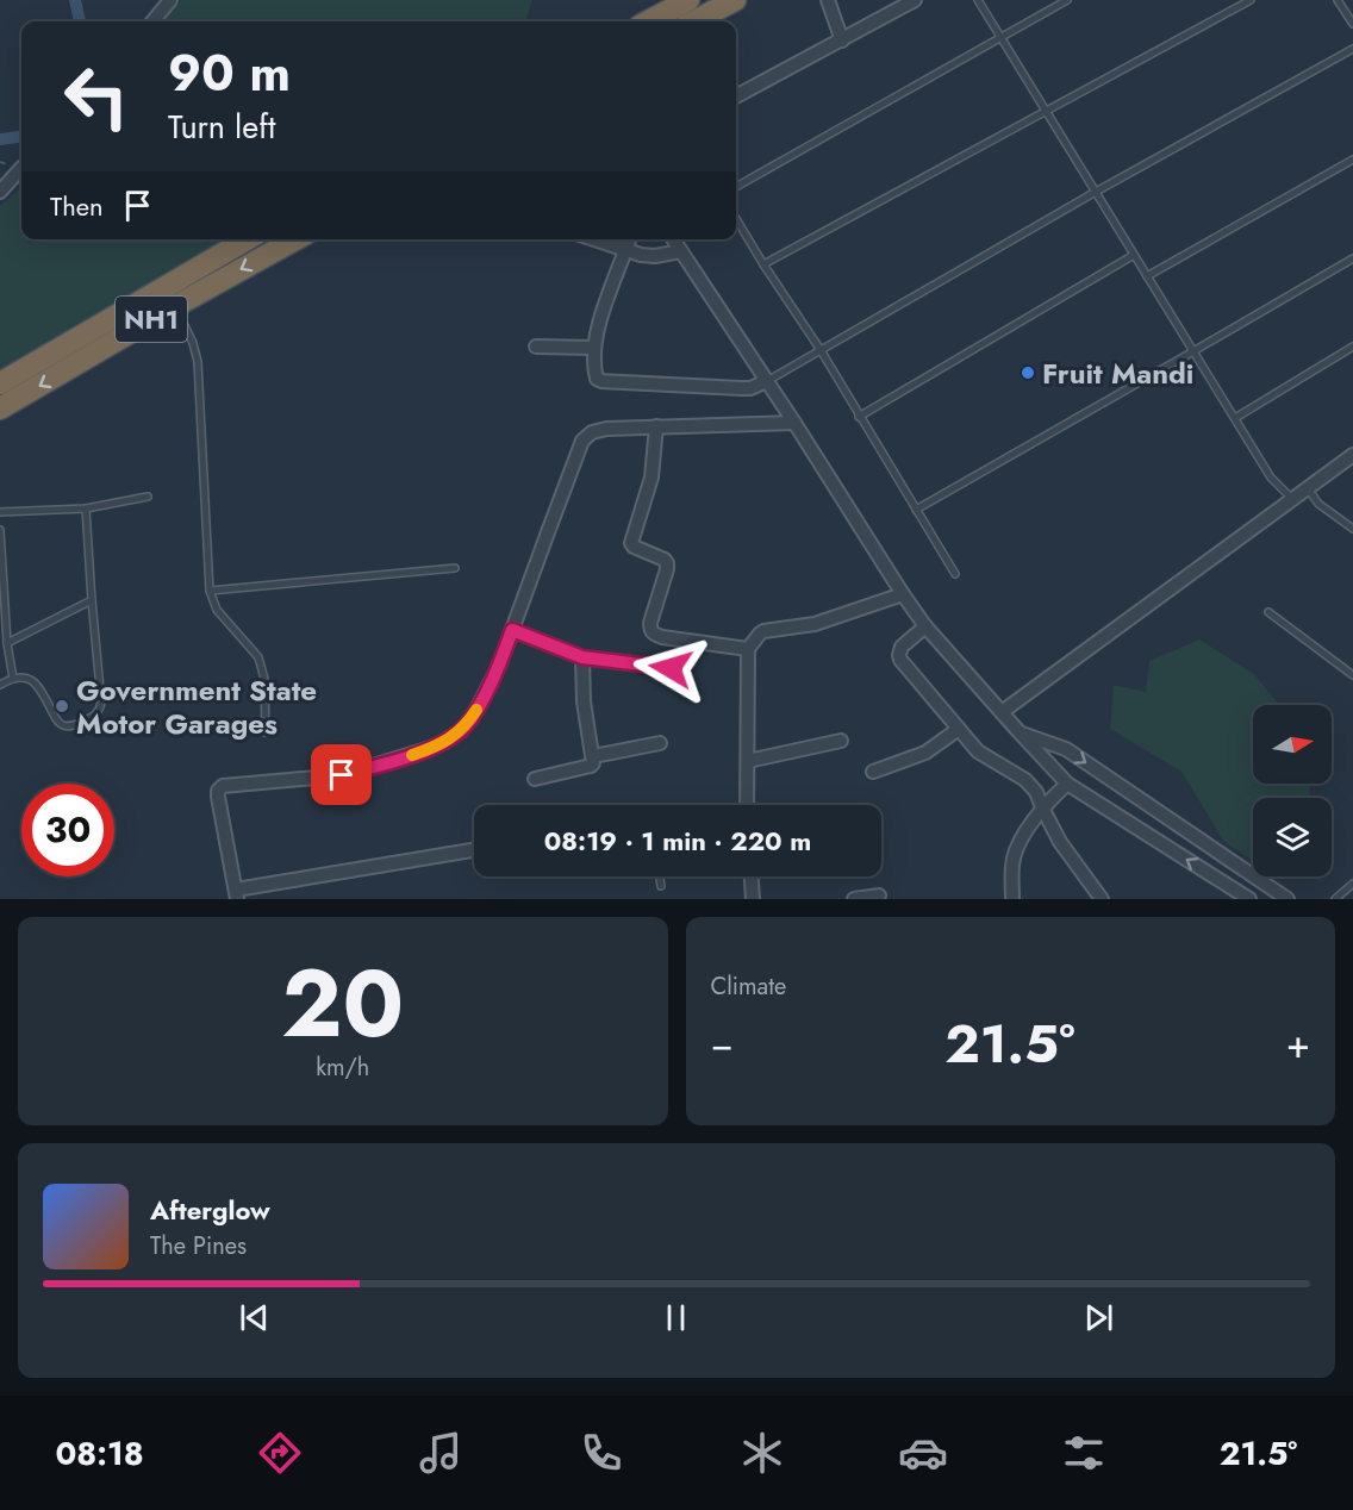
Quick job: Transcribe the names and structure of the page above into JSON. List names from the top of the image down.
{
  "streets": {
    "highway": ["NH1"]
  },
  "places": ["Fruit Mandi", "Government State Motor Garages"],
  "north": "right",
  "page": {
    "turn": ["90 m", "Turn left"],
    "then": "Then",
    "limit": "30",
    "trip": "08:19 · 1 min · 220 m",
    "tile": [
      ["20", "km/h"],
      "Climate"
    ],
    "heat": ["−", "21.5°", "+"],
    "song": ["Afterglow", "The Pines"],
    "tabs": ["08:18", "21.5°"]
  }
}
